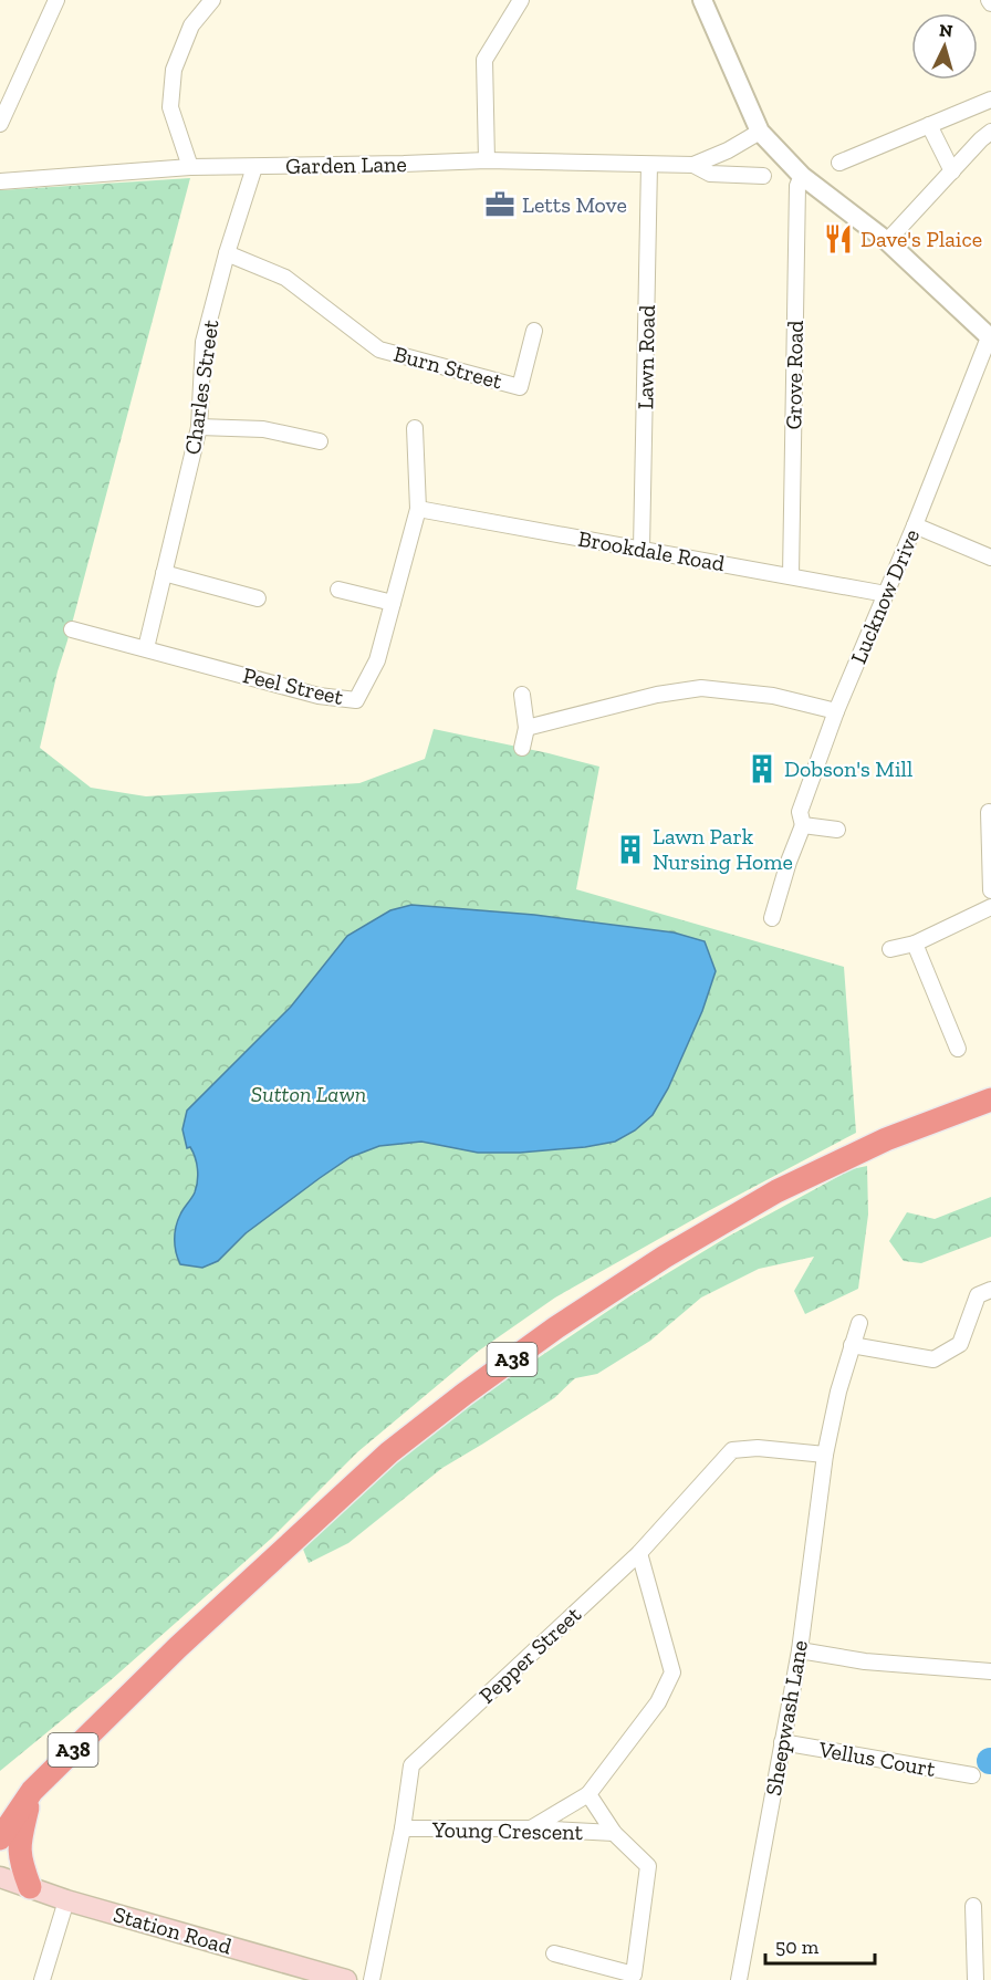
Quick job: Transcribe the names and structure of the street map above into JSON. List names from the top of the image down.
{
  "streets": {
    "highway": ["A38"],
    "main road": ["Station Road"],
    "street": [
      "Garden Lane",
      "Lawn Road",
      "Burn Street",
      "Grove Road",
      "Charles Street",
      "Brookdale Road",
      "Lucknow Drive",
      "Peel Street",
      "Pepper Street",
      "Sheepwash Lane",
      "Vellus Court",
      "Young Crescent"
    ]
  },
  "crossings": [
    ["Garden Lane", "Lawn Road"],
    ["Garden Lane", "Charles Street"],
    ["Lawn Road", "Brookdale Road"],
    ["Burn Street", "Charles Street"],
    ["Grove Road", "Brookdale Road"],
    ["Charles Street", "Peel Street"],
    ["Brookdale Road", "Lucknow Drive"],
    ["Brookdale Road", "Peel Street"],
    ["Pepper Street", "Sheepwash Lane"],
    ["Pepper Street", "Young Crescent"],
    ["Sheepwash Lane", "Vellus Court"]
  ],
  "parks": ["Sutton Lawn"],
  "places": {
    "office": ["Letts Move"],
    "restaurant": ["Dave's Plaice"],
    "building": ["Dobson's Mill", "Lawn Park Nursing Home"]
  },
  "scale_bar": "50 m",
  "north": "top"
}
